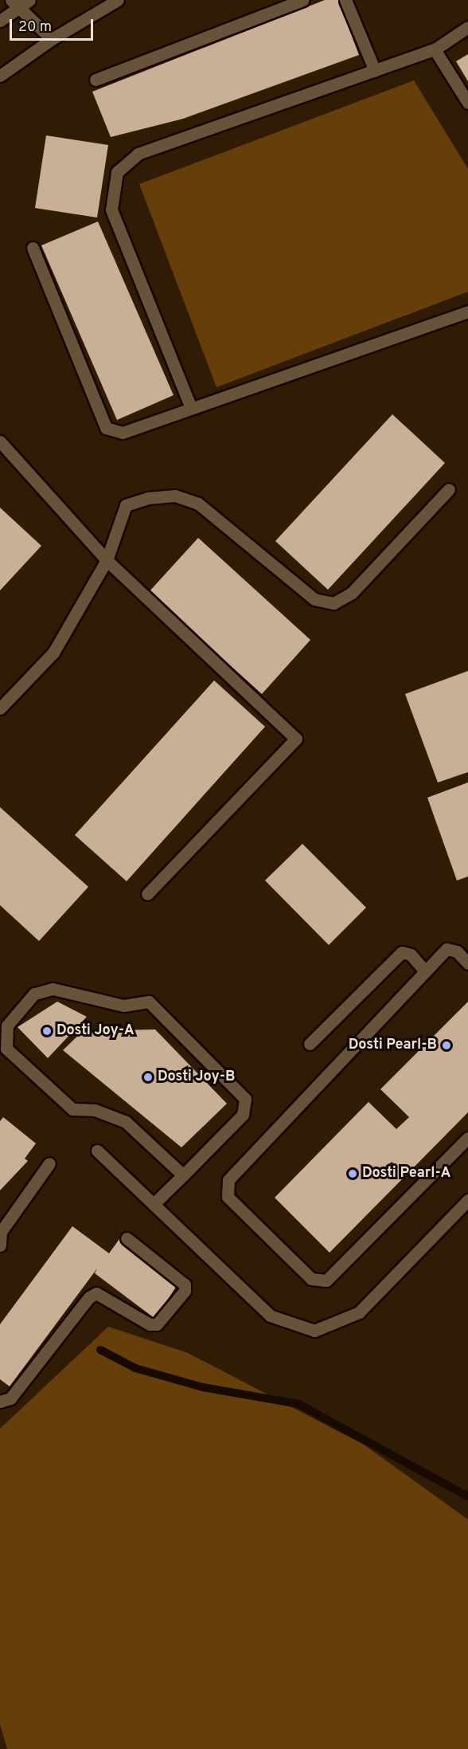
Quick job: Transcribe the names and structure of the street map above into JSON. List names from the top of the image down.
{
  "places": [
    "Dosti Joy-A",
    "Dosti Pearl-B",
    "Dosti Joy-B",
    "Dosti Pearl-A"
  ],
  "scale_bar": "20 m"
}
